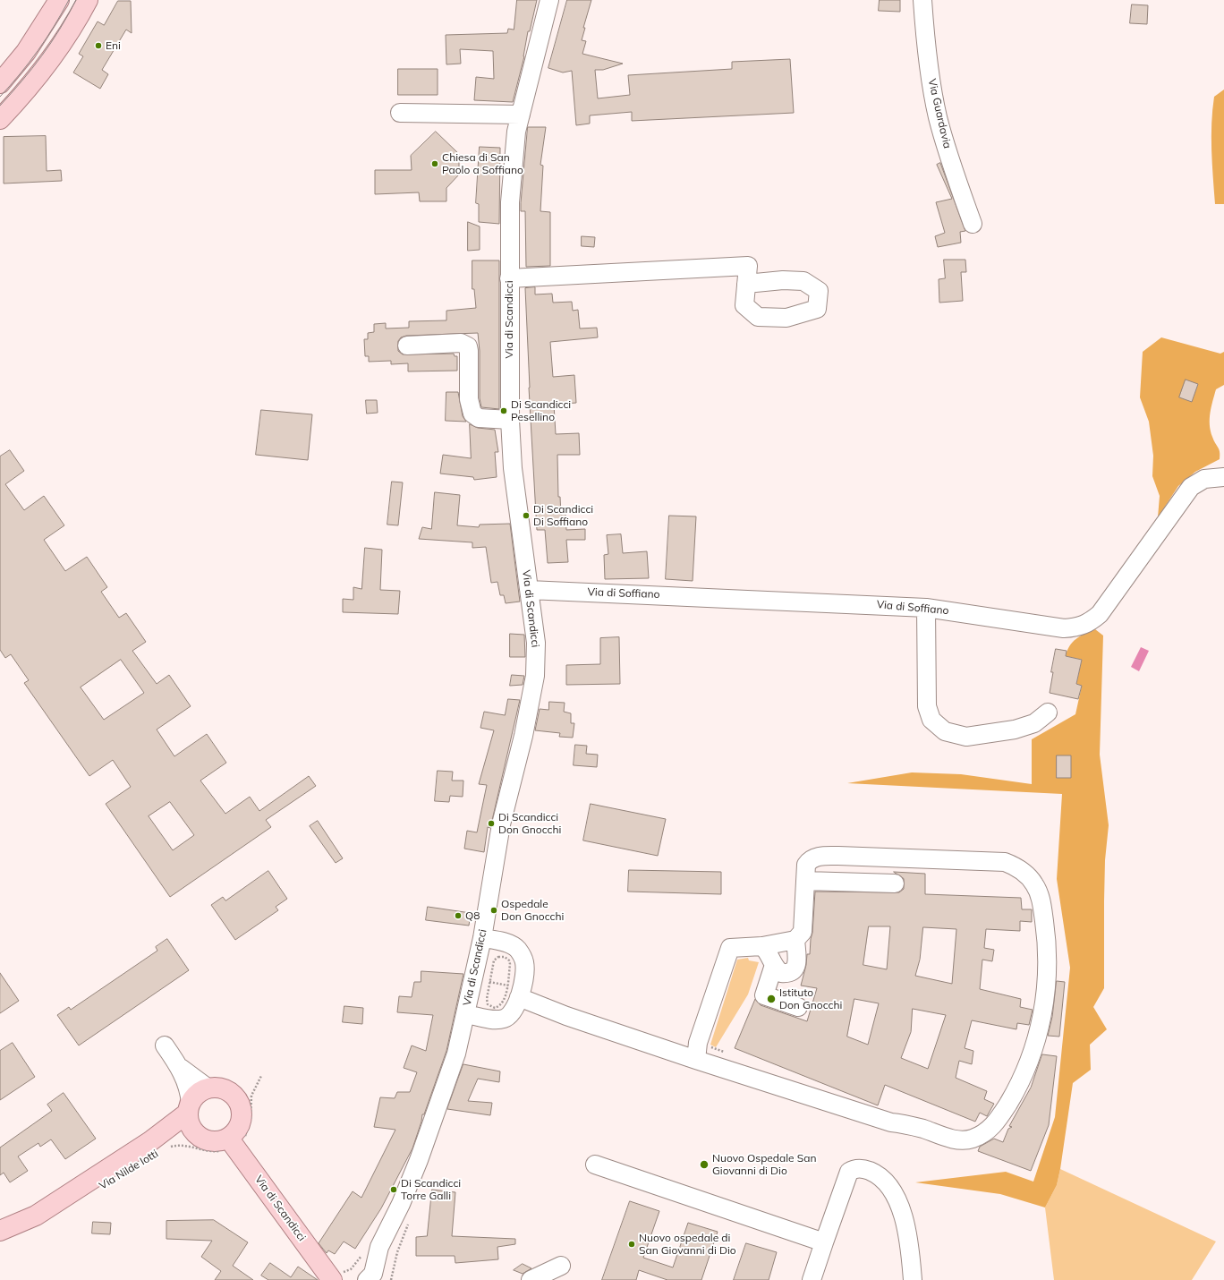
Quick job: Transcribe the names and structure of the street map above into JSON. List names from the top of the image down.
{
  "streets": {
    "main road": ["Via di Scandicci", "Via Nilde Iotti"],
    "street": ["Via Guardavia", "Via di Soffiano"]
  },
  "crossings": [
    ["Via di Scandicci", "Via di Soffiano"],
    ["Via di Scandicci", "Via Nilde Iotti"]
  ],
  "places": [
    "Eni",
    "Chiesa di San Paolo a Soffiano",
    "Di Scandicci Pesellino",
    "Di Scandicci Di Soffiano",
    "Di Scandicci Don Gnocchi",
    "Ospedale Don Gnocchi",
    "Q8",
    "Istituto Don Gnocchi",
    "Nuovo Ospedale San Giovanni di Dio",
    "Di Scandicci Torre Galli",
    "Nuovo ospedale di San Giovanni di Dio"
  ]
}
